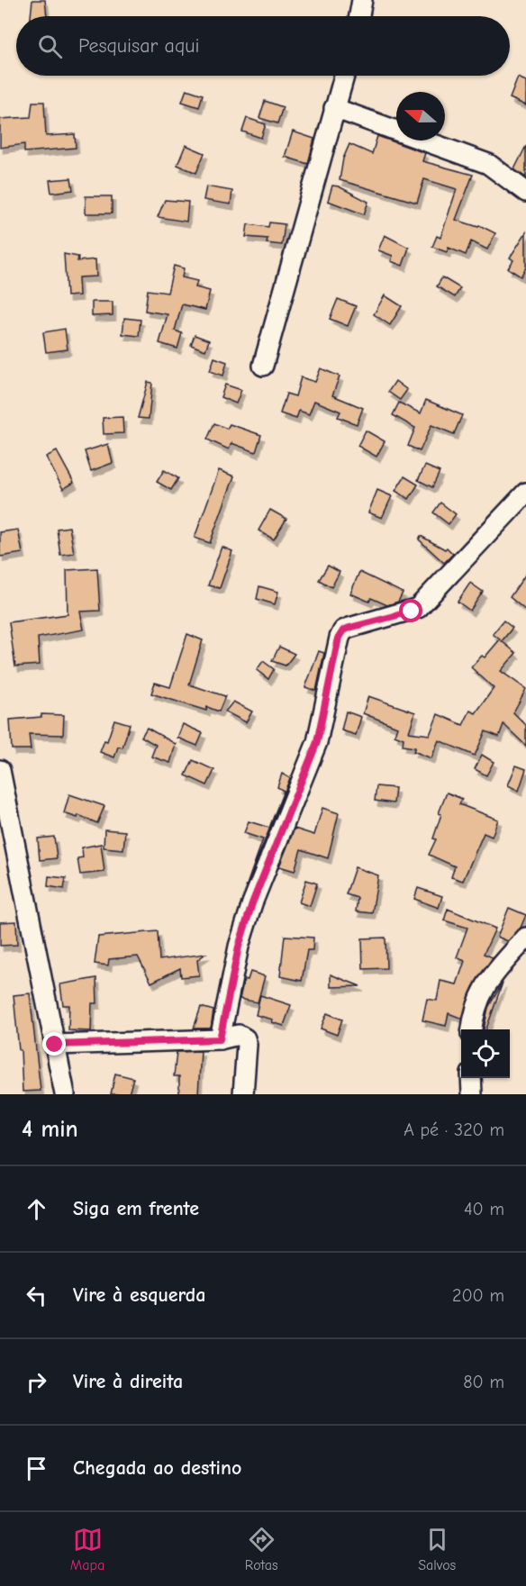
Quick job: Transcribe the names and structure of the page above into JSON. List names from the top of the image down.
{
  "north": "left",
  "page": {
    "search": "Pesquisar aqui",
    "heading": ["4 min", "A pé · 320 m"],
    "list": [
      ["Siga em frente", "40 m"],
      ["Vire à esquerda", "200 m"],
      ["Vire à direita", "80 m"],
      "Chegada ao destino"
    ],
    "nav": ["Mapa", "Rotas", "Salvos"]
  }
}
